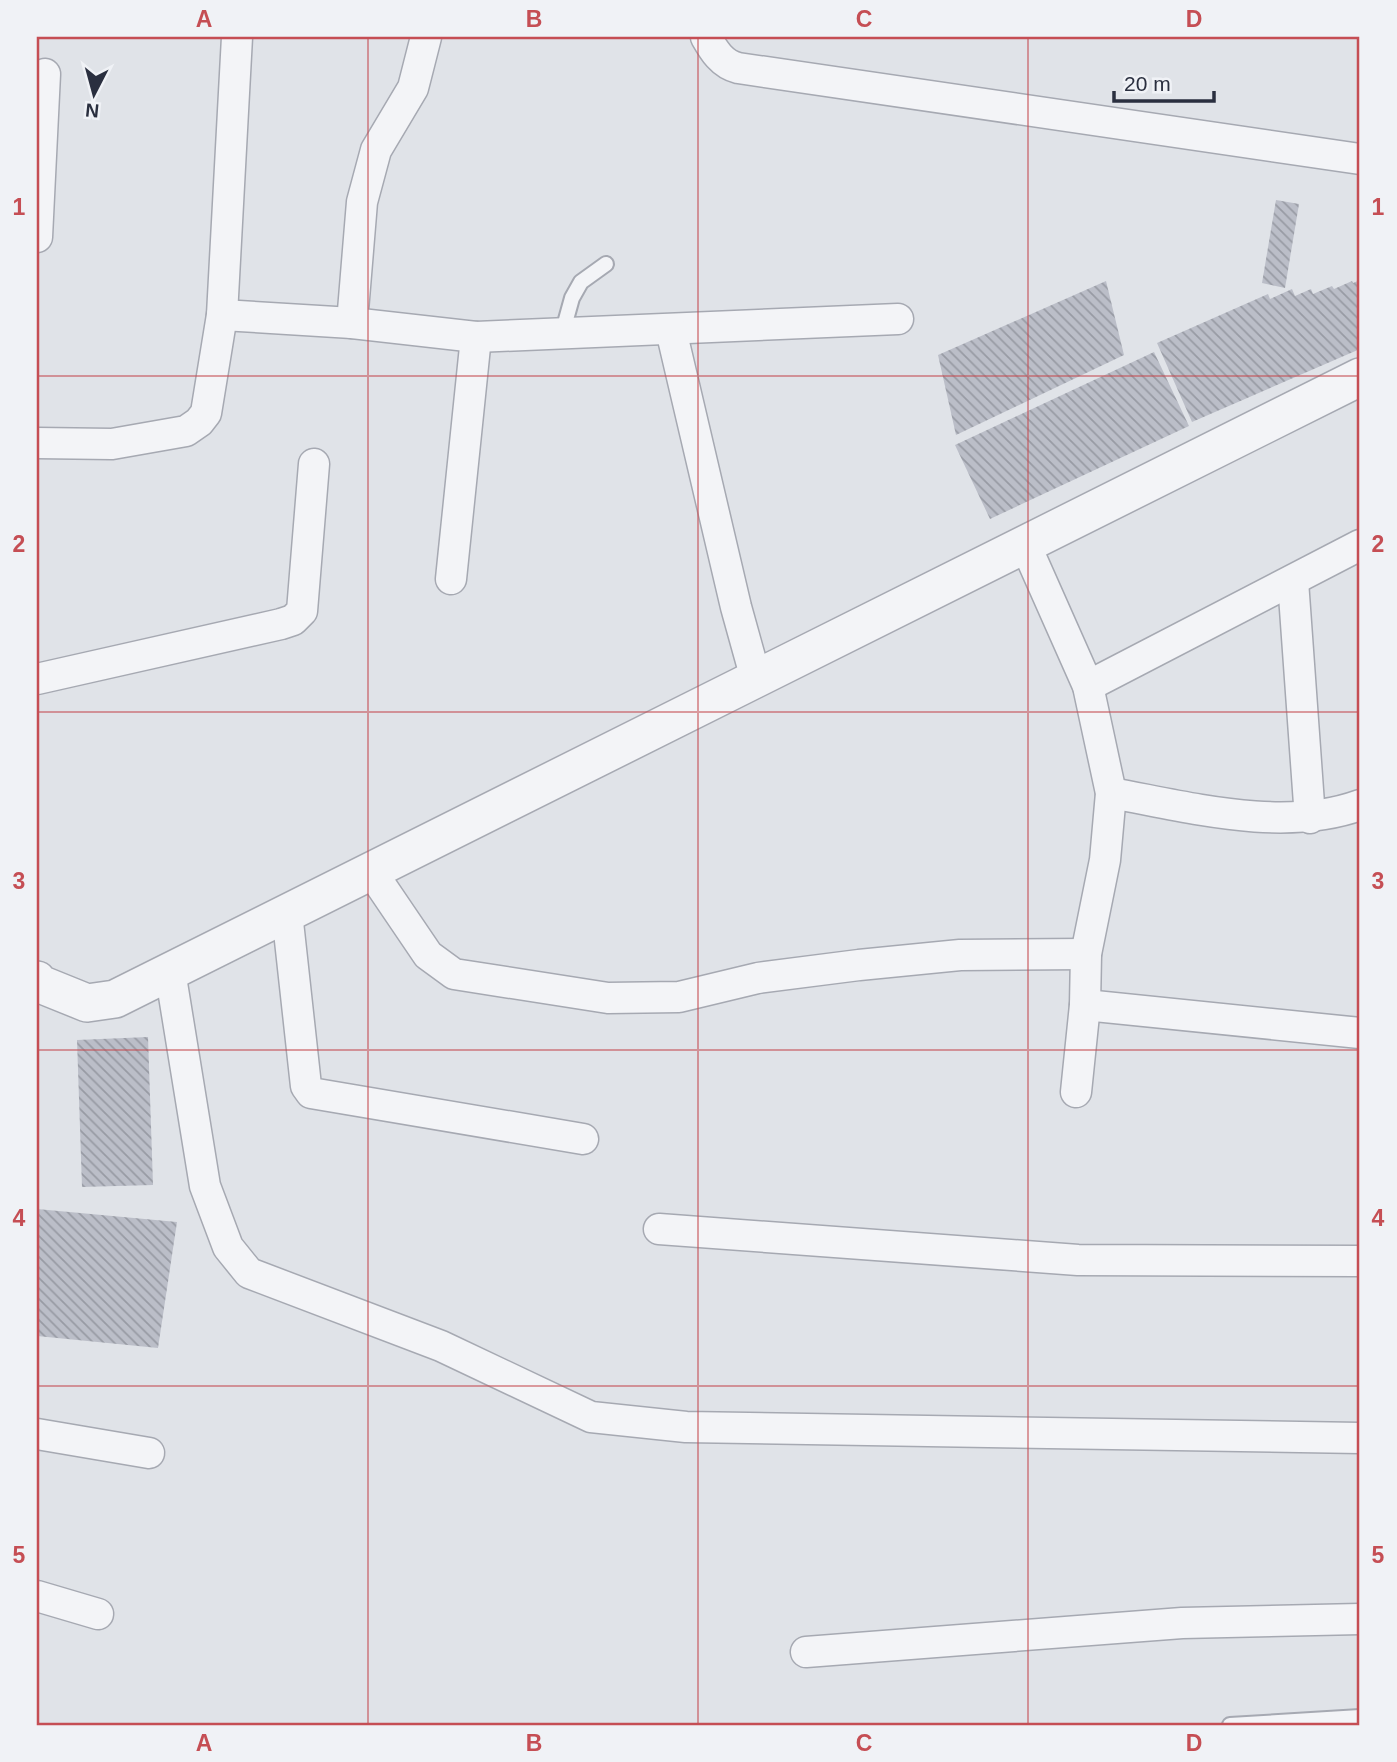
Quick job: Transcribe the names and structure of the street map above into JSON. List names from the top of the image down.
{
  "scale_bar": "20 m",
  "north": "bottom",
  "grid": {
    "columns": [
      "A",
      "B",
      "C",
      "D"
    ],
    "rows": [
      "1",
      "2",
      "3",
      "4",
      "5"
    ]
  }
}
